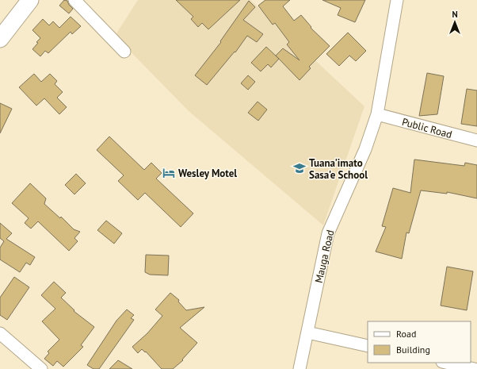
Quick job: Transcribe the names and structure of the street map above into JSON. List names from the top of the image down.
{
  "streets": {
    "street": ["Public Road", "Mauga Road"]
  },
  "crossings": [
    ["Public Road", "Mauga Road"]
  ],
  "places": {
    "school or university": ["Tuana'imato Sasa'e School"],
    "hotel": ["Wesley Motel"]
  },
  "legend": ["Road", "Building"],
  "north": "top"
}
